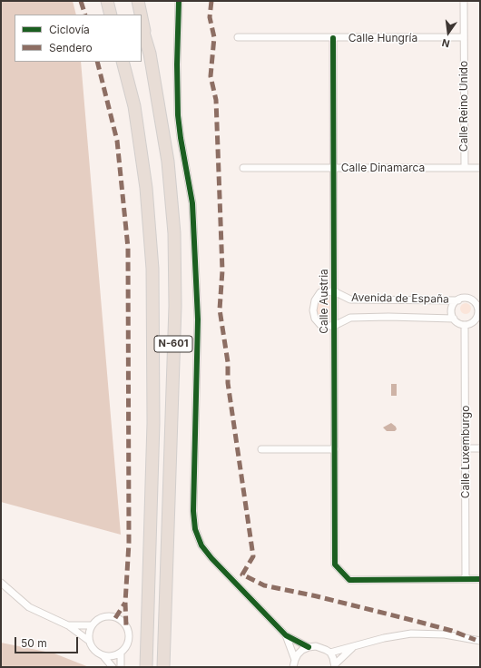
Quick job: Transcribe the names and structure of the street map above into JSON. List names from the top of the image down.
{
  "streets": {
    "highway": ["N-601"],
    "street": [
      "Calle Hungría",
      "Calle Reino Unido",
      "Calle Dinamarca",
      "Avenida de España",
      "Calle Austria",
      "Calle Luxemburgo"
    ]
  },
  "crossings": [
    ["Calle Hungría", "Calle Reino Unido"],
    ["Calle Hungría", "Calle Austria"],
    ["Calle Reino Unido", "Calle Dinamarca"],
    ["Calle Dinamarca", "Calle Austria"],
    ["Avenida de España", "Calle Austria"],
    ["Avenida de España", "Calle Luxemburgo"],
    ["Calle Austria", "Calle Luxemburgo"]
  ],
  "legend": ["Ciclovía", "Sendero"],
  "scale_bar": "50 m",
  "north": "bottom"
}
